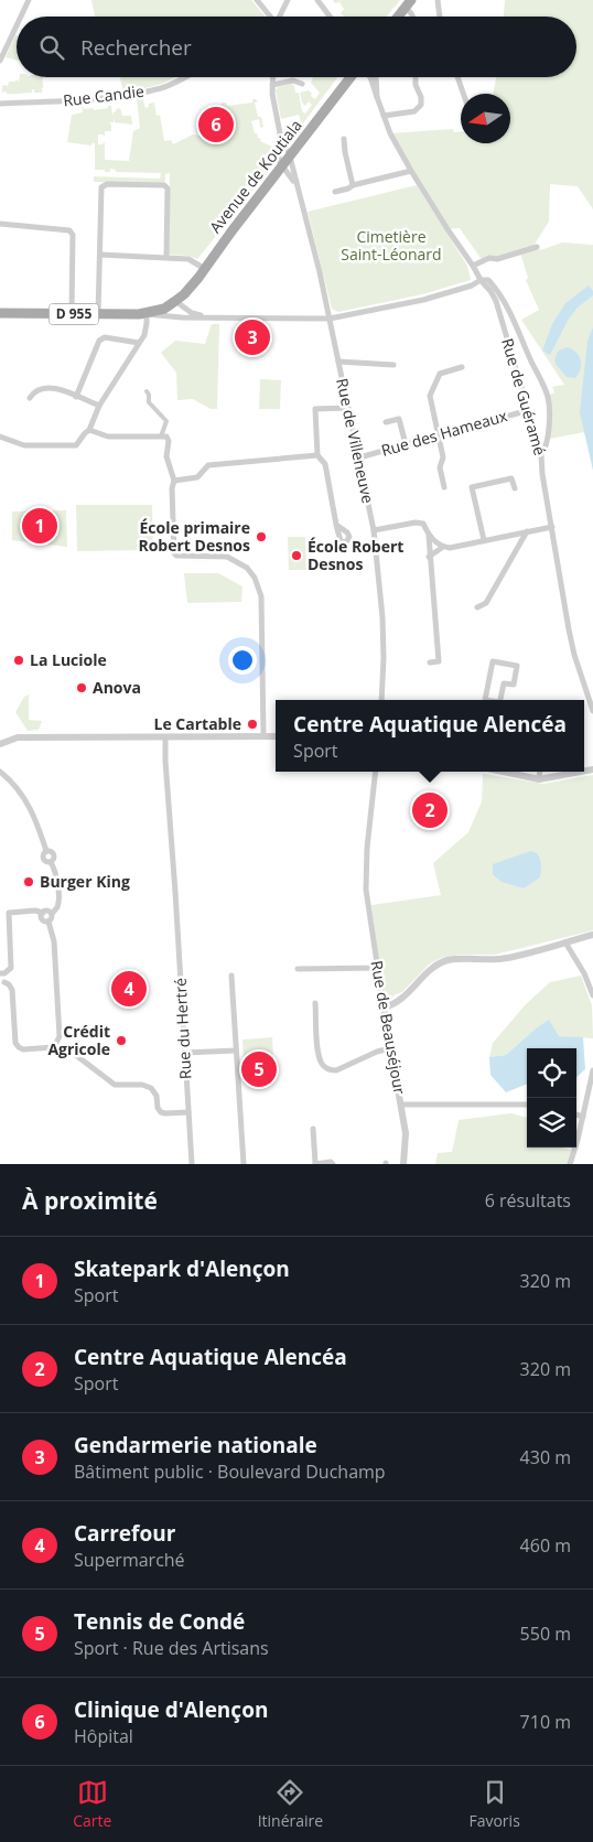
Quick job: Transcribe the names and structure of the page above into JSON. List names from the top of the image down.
{
  "streets": {
    "main road": ["Avenue de Koutiala", "D 955"],
    "street": [
      "Rue Candie",
      "Rue de Guéramé",
      "Rue des Hameaux",
      "Rue de Villeneuve",
      "Rue de Beauséjour",
      "Rue du Hertré"
    ]
  },
  "crossings": [
    ["Avenue de Koutiala", "D 955"],
    ["Avenue de Koutiala", "Rue de Villeneuve"],
    ["Rue de Guéramé", "Rue des Hameaux"],
    ["Rue des Hameaux", "Rue de Villeneuve"]
  ],
  "parks": ["Cimetière Saint-Léonard"],
  "places": [
    "École primaire Robert Desnos",
    "École Robert Desnos",
    "La Luciole",
    "Anova",
    "Le Cartable",
    "Burger King",
    "Crédit Agricole"
  ],
  "north": "left",
  "page": {
    "search": "Rechercher",
    "pins": [
      "6",
      "3",
      "1",
      "2",
      "4",
      "5"
    ],
    "popup": ["Centre Aquatique Alencéa", "Sport"],
    "heading": ["À proximité", "6 résultats"],
    "list": [
      {
        "mark": "1",
        "name": "Skatepark d'Alençon",
        "note": "Sport",
        "value": "320 m"
      },
      {
        "mark": "2",
        "name": "Centre Aquatique Alencéa",
        "note": "Sport",
        "value": "320 m"
      },
      {
        "mark": "3",
        "name": "Gendarmerie nationale",
        "note": "Bâtiment public · Boulevard Duchamp",
        "value": "430 m"
      },
      {
        "mark": "4",
        "name": "Carrefour",
        "note": "Supermarché",
        "value": "460 m"
      },
      {
        "mark": "5",
        "name": "Tennis de Condé",
        "note": "Sport · Rue des Artisans",
        "value": "550 m"
      },
      {
        "mark": "6",
        "name": "Clinique d'Alençon",
        "note": "Hôpital",
        "value": "710 m"
      }
    ],
    "nav": ["Carte", "Itinéraire", "Favoris"]
  }
}
